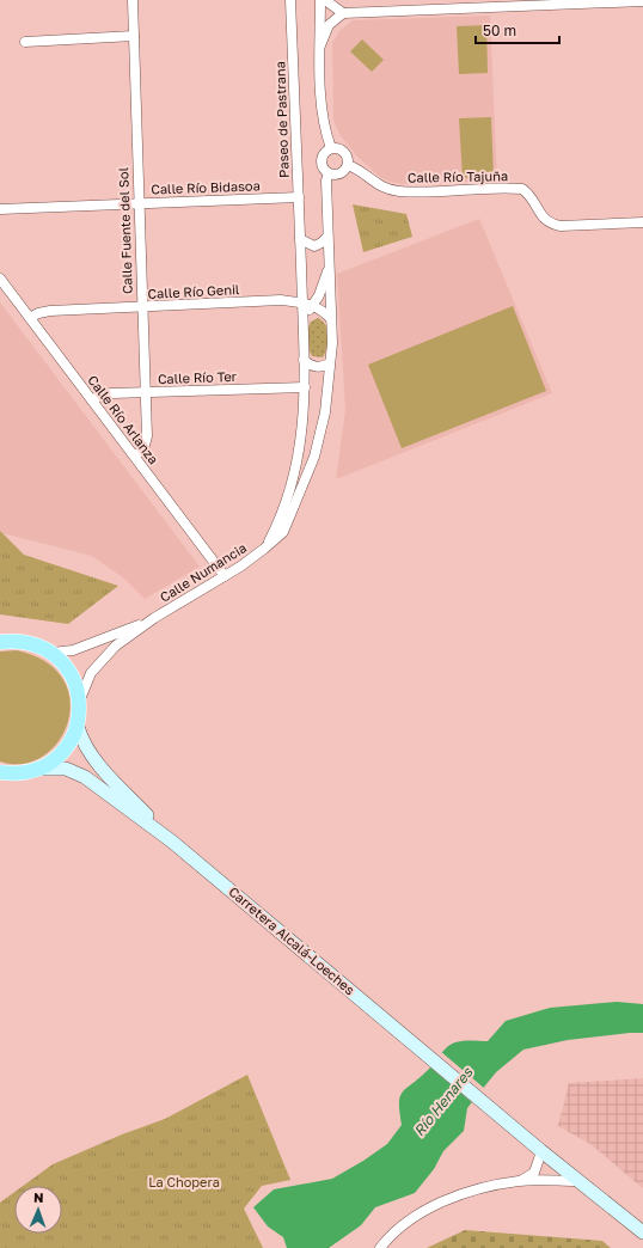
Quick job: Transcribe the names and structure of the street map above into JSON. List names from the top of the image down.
{
  "streets": {
    "main road": ["Carretera Alcalá-Loeches"],
    "street": [
      "Paseo de Pastrana",
      "Calle Río Tajuña",
      "Calle Río Bidasoa",
      "Calle Fuente del Sol",
      "Calle Río Genil",
      "Calle Río Ter",
      "Calle Río Arlanza",
      "Calle Numancia"
    ]
  },
  "crossings": [
    ["Paseo de Pastrana", "Calle Río Bidasoa"],
    ["Paseo de Pastrana", "Calle Río Genil"],
    ["Paseo de Pastrana", "Calle Río Ter"],
    ["Paseo de Pastrana", "Calle Numancia"],
    ["Calle Río Bidasoa", "Calle Fuente del Sol"],
    ["Calle Fuente del Sol", "Calle Río Genil"],
    ["Calle Fuente del Sol", "Calle Río Ter"],
    ["Calle Fuente del Sol", "Calle Río Arlanza"],
    ["Calle Río Genil", "Calle Río Arlanza"],
    ["Calle Río Ter", "Calle Río Arlanza"],
    ["Calle Río Arlanza", "Calle Numancia"]
  ],
  "water": ["Río Henares"],
  "parks": ["La Chopera"],
  "scale_bar": "50 m",
  "north": "top"
}
